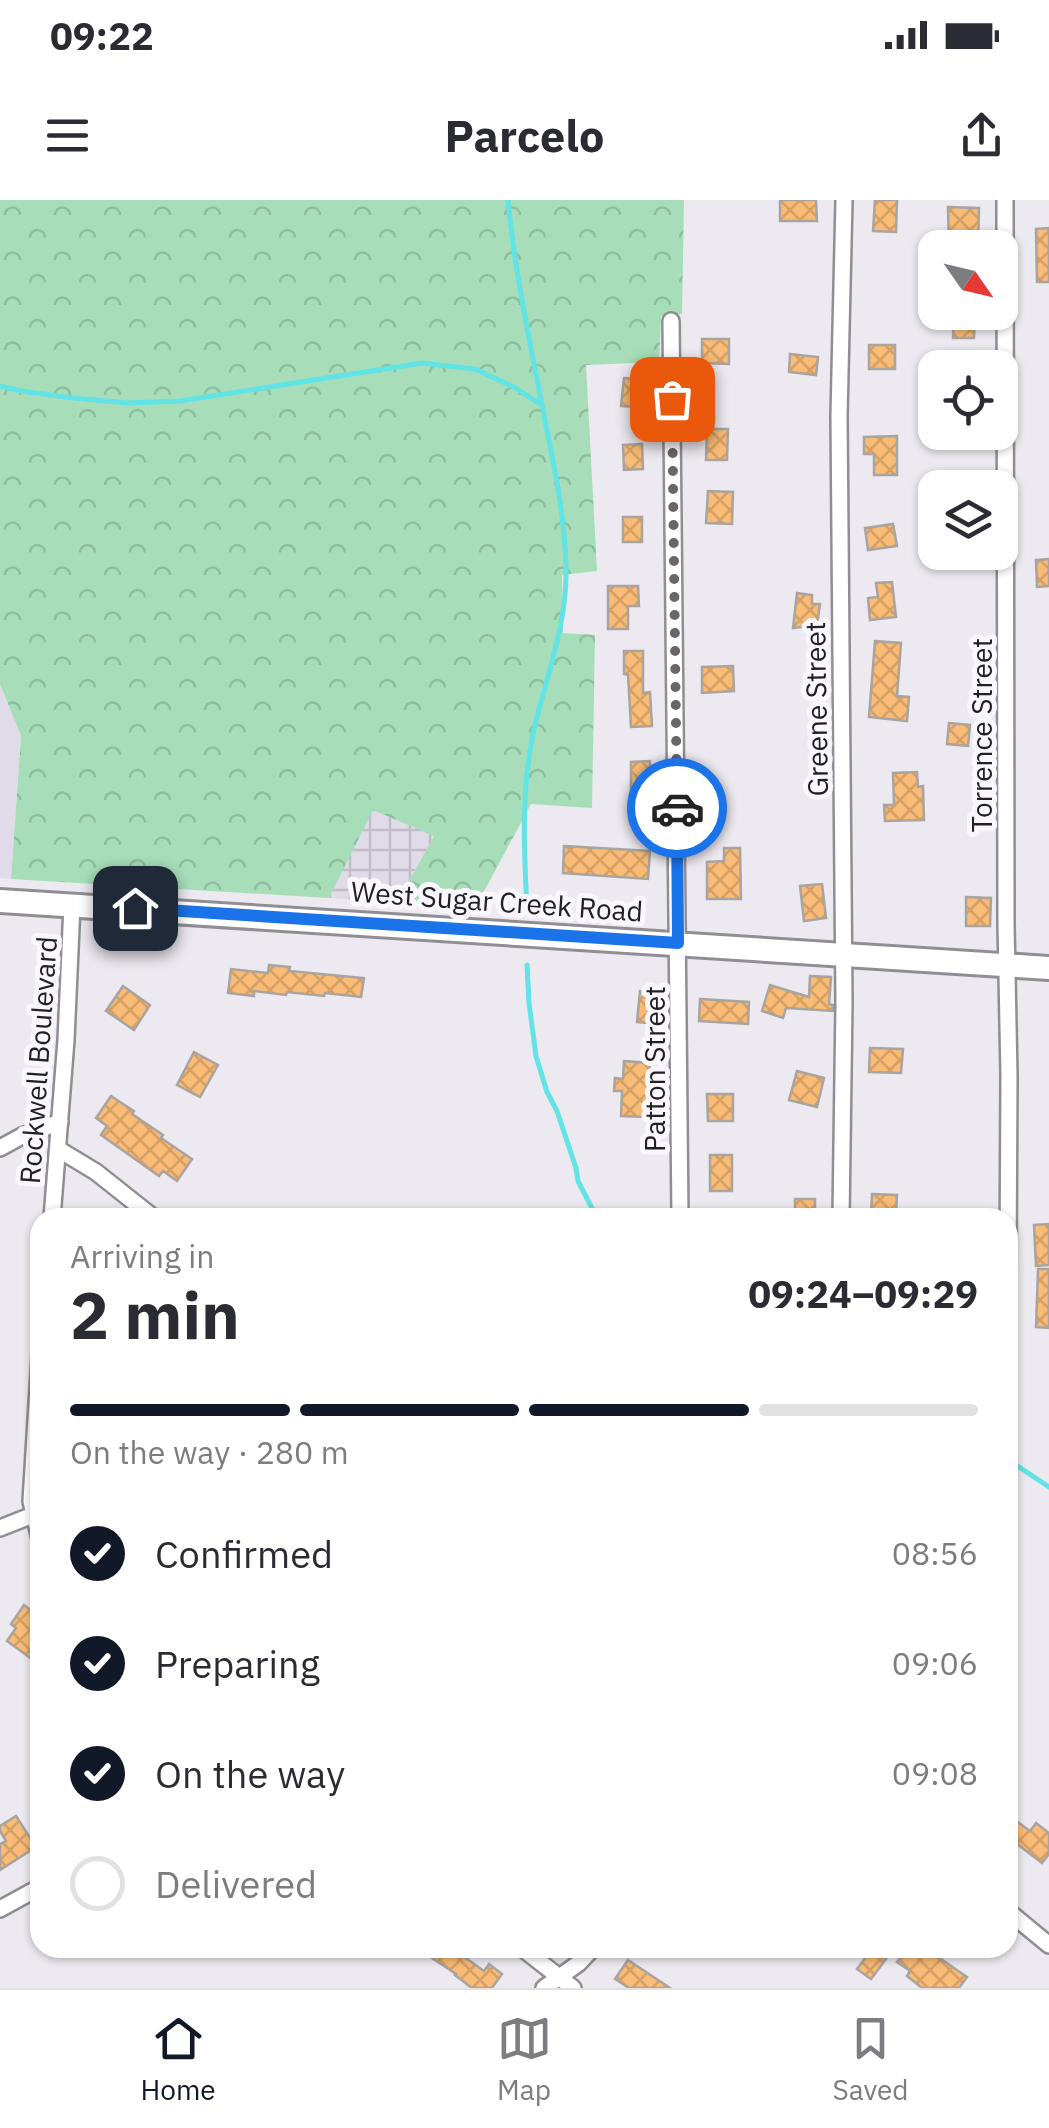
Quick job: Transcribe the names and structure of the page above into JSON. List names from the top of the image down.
{
  "streets": {
    "main road": ["West Sugar Creek Road"],
    "street": [
      "Greene Street",
      "Torrence Street",
      "Rockwell Boulevard",
      "Patton Street"
    ]
  },
  "crossings": [
    ["Greene Street", "West Sugar Creek Road"],
    ["Torrence Street", "West Sugar Creek Road"],
    ["West Sugar Creek Road", "Rockwell Boulevard"],
    ["West Sugar Creek Road", "Patton Street"]
  ],
  "north": "bottom right",
  "page": {
    "status": "09:22",
    "header": "Parcelo",
    "heading": ["2 min", "Arriving in", "09:24–09:29"],
    "bar": "On the way · 280 m",
    "list": [
      ["Confirmed", "08:56"],
      ["Preparing", "09:06"],
      ["On the way", "09:08"],
      "Delivered"
    ],
    "tabs": ["Home", "Map", "Saved"]
  }
}
